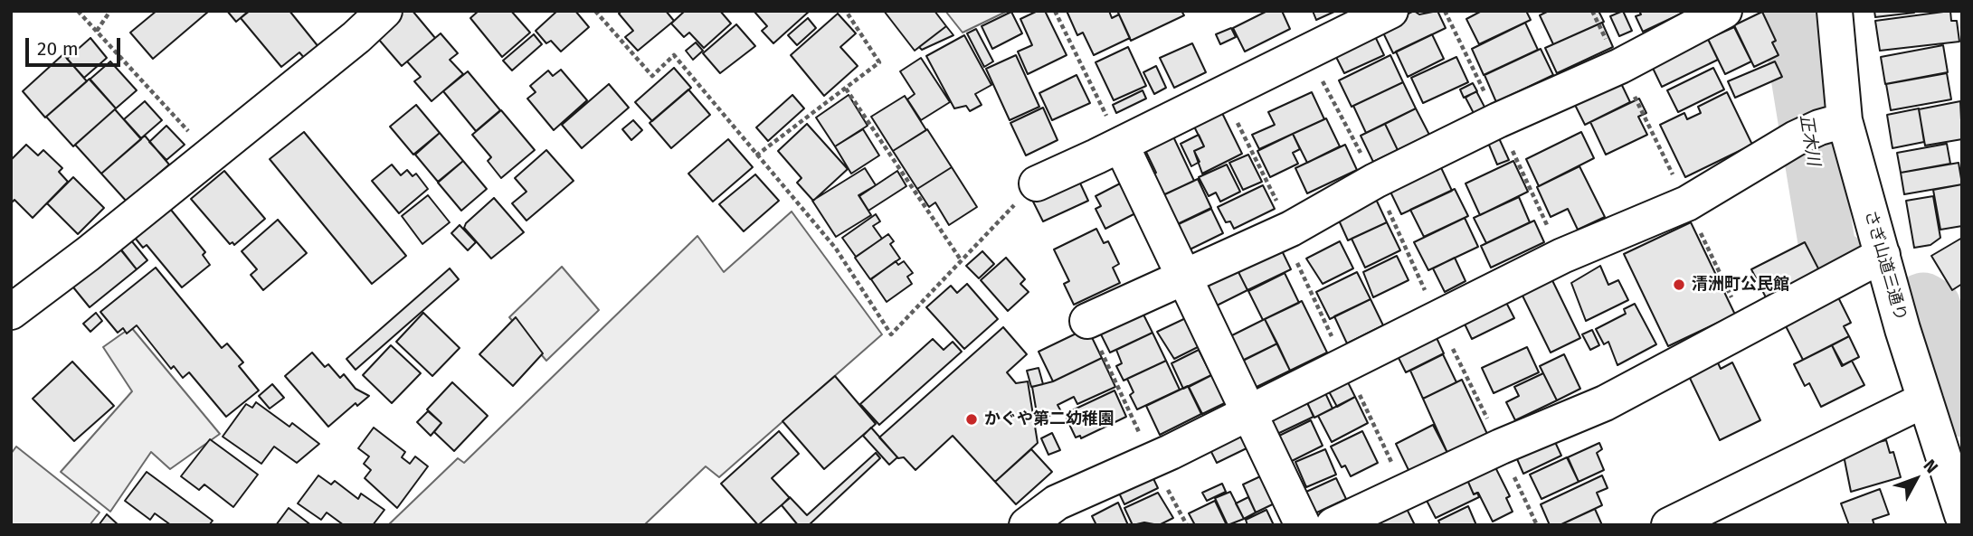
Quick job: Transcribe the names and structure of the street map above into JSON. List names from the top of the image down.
{
  "streets": {
    "street": ["さぎ山道三通り"]
  },
  "water": ["正木川"],
  "places": ["清洲町公民館", "かぐや第二幼稚園"],
  "scale_bar": "20 m",
  "north": "top right"
}
